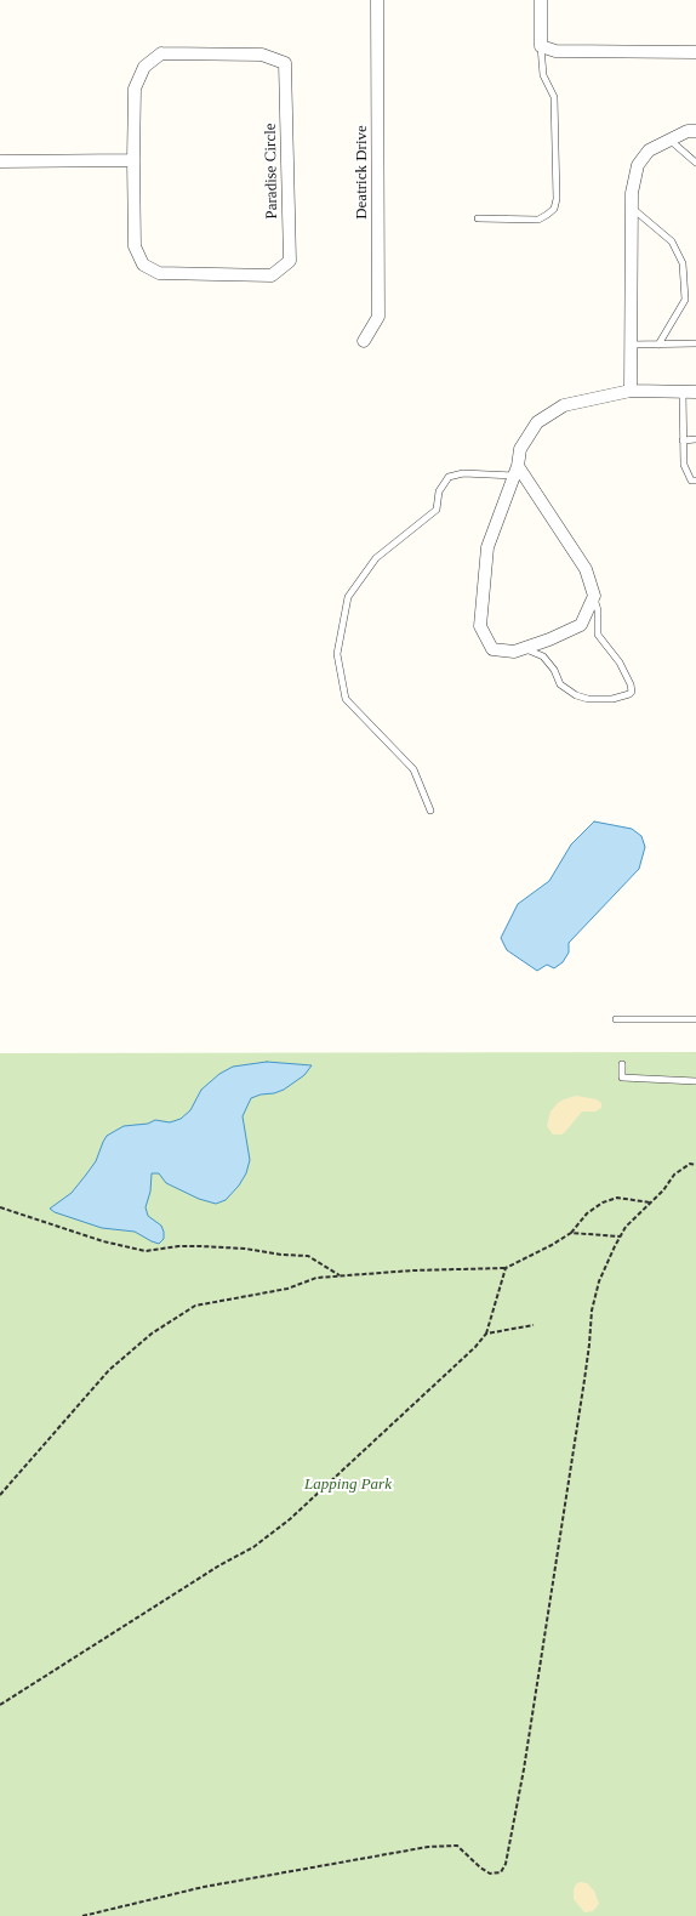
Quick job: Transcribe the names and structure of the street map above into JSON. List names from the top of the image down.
{
  "streets": {
    "street": ["Paradise Circle", "Deatrick Drive"]
  },
  "parks": ["Lapping Park"]
}
